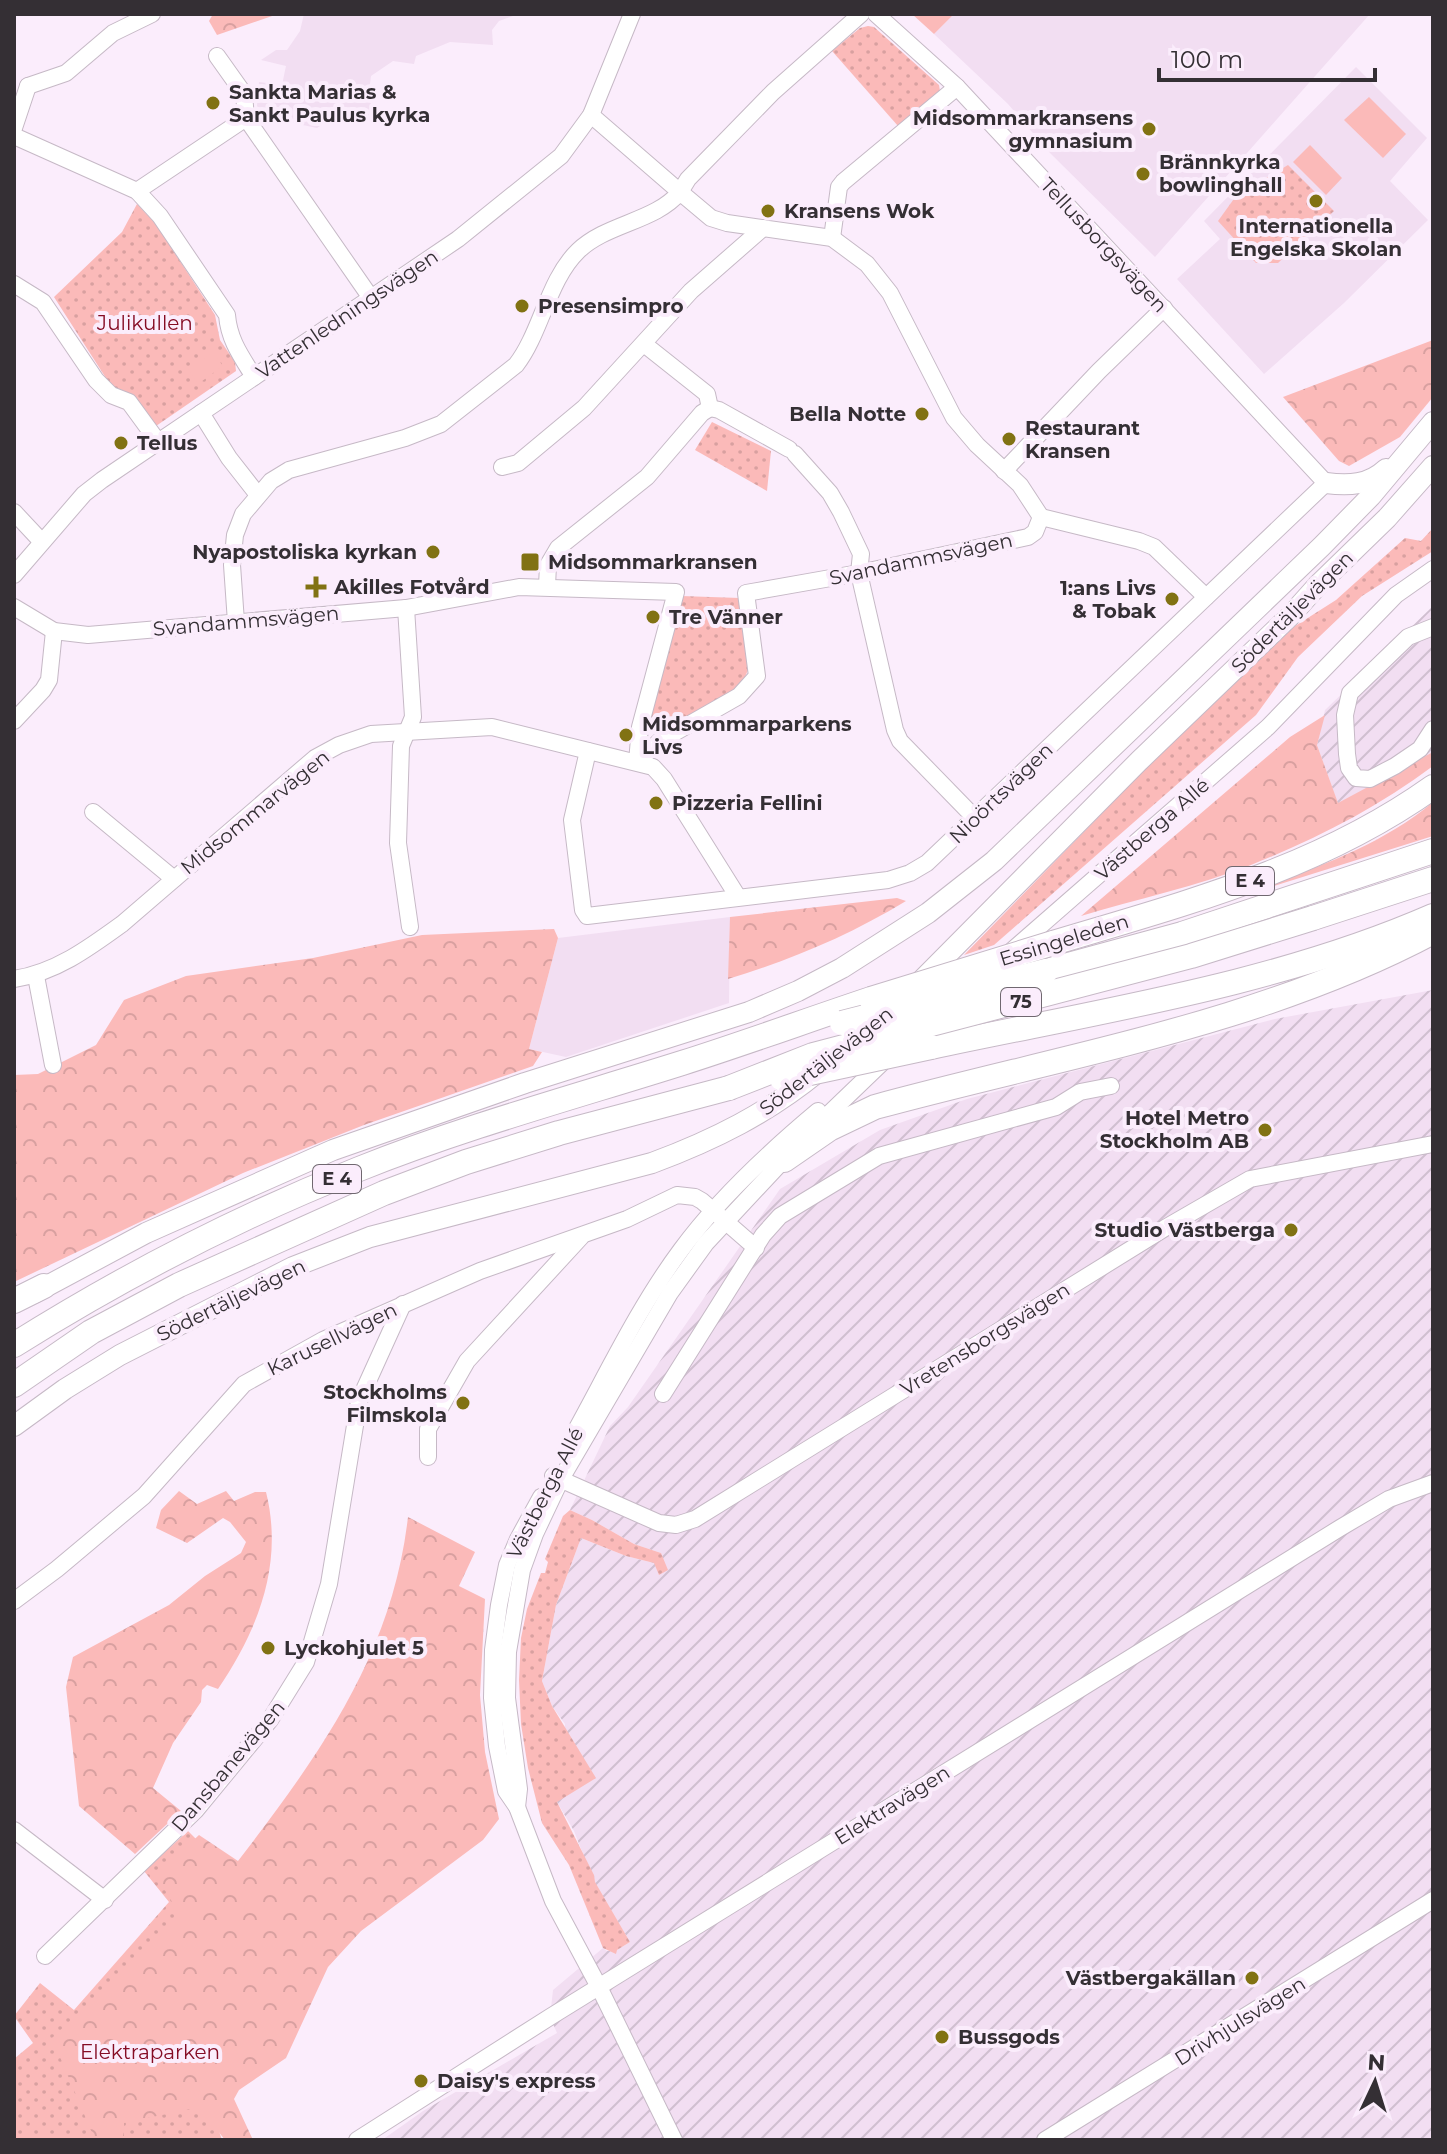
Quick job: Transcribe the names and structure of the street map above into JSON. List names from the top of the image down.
{
  "streets": {
    "highway": [
      "Södertäljevägen",
      "E 4",
      "Essingeleden",
      "75"
    ],
    "street": [
      "Tellusborgsvägen",
      "Vattenledningsvägen",
      "Svandammsvägen",
      "Nioörtsvägen",
      "Midsommarvägen",
      "Västberga Allé",
      "Karusellvägen",
      "Vretensborgsvägen",
      "Dansbanevägen",
      "Elektravägen",
      "Drivhjulsvägen"
    ]
  },
  "crossings": [
    ["Tellusborgsvägen", "Nioörtsvägen"],
    ["Svandammsvägen", "Midsommarvägen"],
    ["Södertäljevägen", "E 4"],
    ["Södertäljevägen", "75"],
    ["Nioörtsvägen", "Midsommarvägen"],
    ["Västberga Allé", "Karusellvägen"],
    ["Västberga Allé", "Vretensborgsvägen"],
    ["Västberga Allé", "Elektravägen"],
    ["E 4", "Essingeleden"],
    ["E 4", "75"],
    ["Essingeleden", "75"],
    ["Karusellvägen", "Dansbanevägen"]
  ],
  "parks": ["Julikullen", "Elektraparken"],
  "places": {
    "other": [
      "Sankta Marias & Sankt Paulus kyrka",
      "Midsommarkransens gymnasium",
      "Brännkyrka bowlinghall",
      "Internationella Engelska Skolan",
      "Kransens Wok",
      "Presensimpro",
      "Bella Notte",
      "Restaurant Kransen",
      "Tellus",
      "Nyapostoliska kyrkan",
      "1:ans Livs & Tobak",
      "Tre Vänner",
      "Midsommarparkens Livs",
      "Pizzeria Fellini",
      "Hotel Metro Stockholm AB",
      "Studio Västberga",
      "Stockholms Filmskola",
      "Lyckohjulet 5",
      "Västbergakällan",
      "Bussgods",
      "Daisy's express"
    ],
    "transit": ["Midsommarkransen"],
    "health": ["Akilles Fotvård"]
  },
  "scale_bar": "100 m",
  "north": "top"
}
